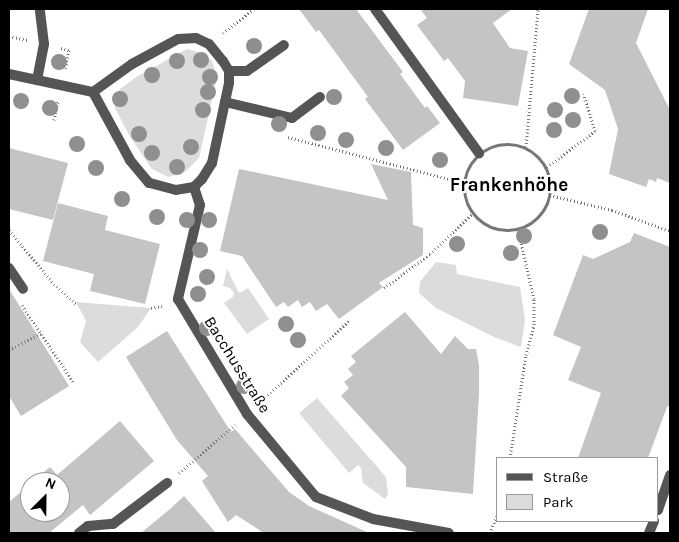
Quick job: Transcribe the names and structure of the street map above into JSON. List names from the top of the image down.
{
  "streets": {
    "street": ["Bacchusstraße"]
  },
  "districts": ["Frankenhöhe"],
  "legend": ["Straße", "Park"],
  "north": "top right"
}
